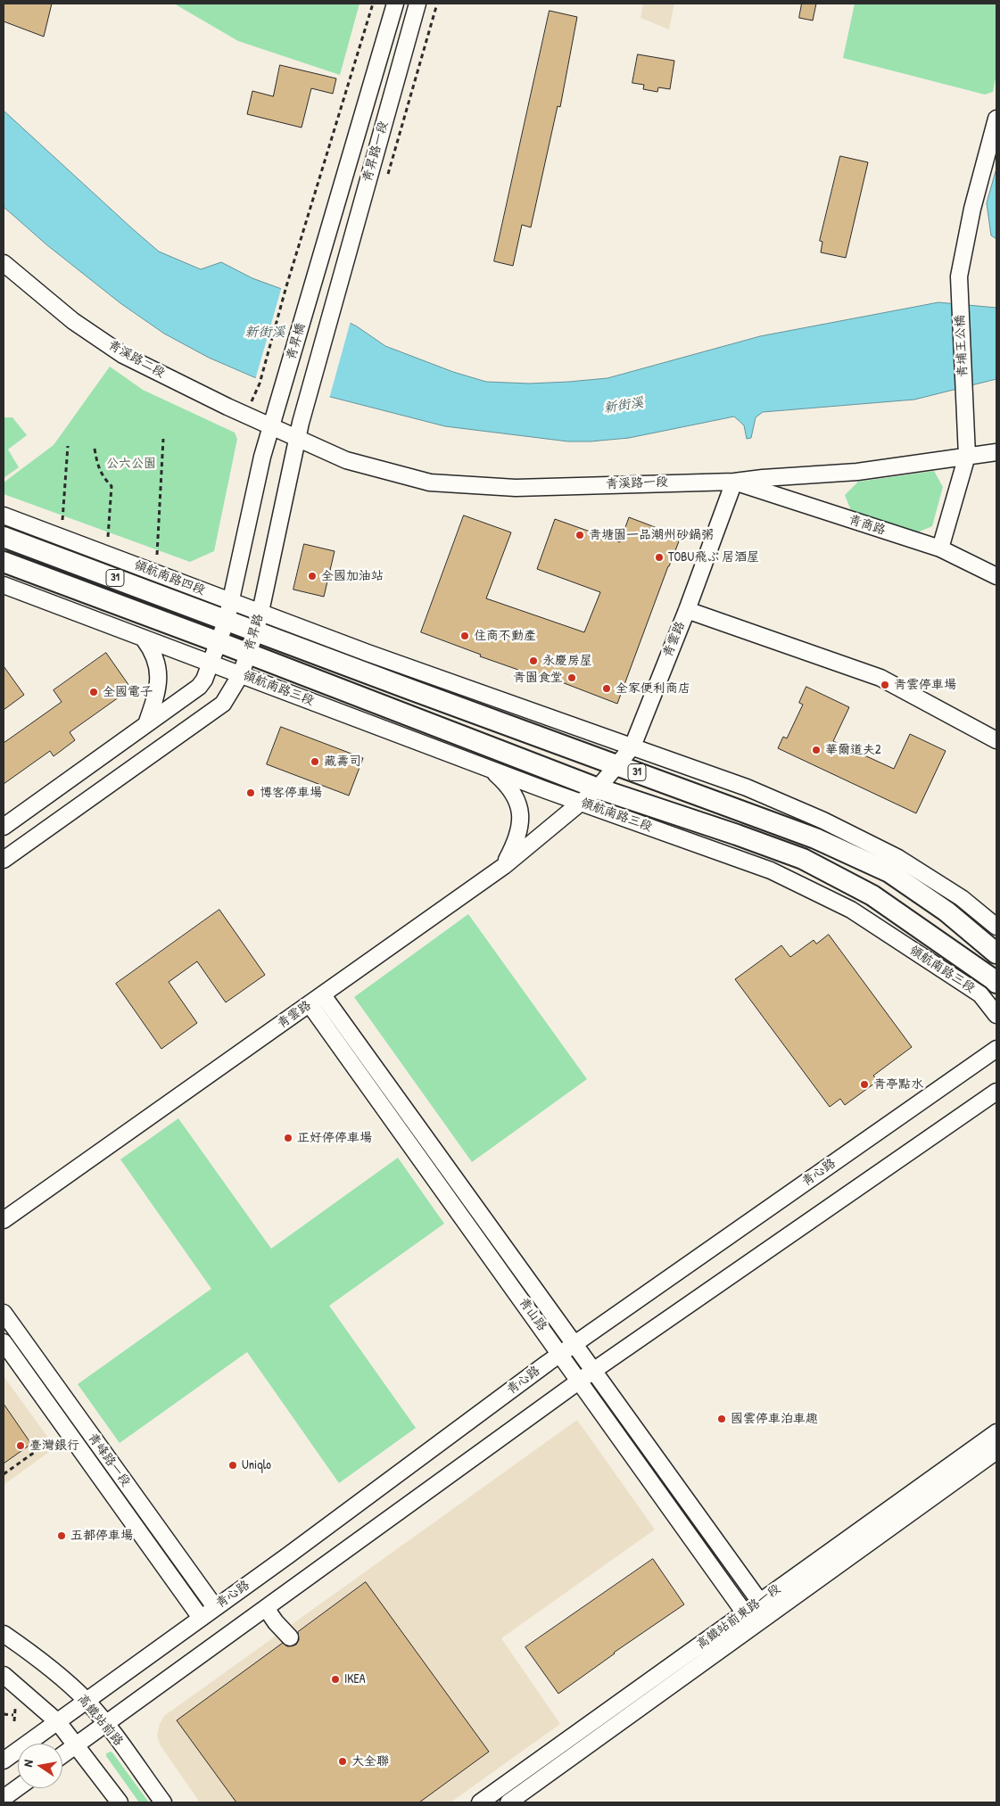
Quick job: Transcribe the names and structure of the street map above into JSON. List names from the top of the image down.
{
  "streets": {
    "main road": ["31", "領航南路四段", "領航南路三段"],
    "street": [
      "青昇路一段",
      "青昇橋",
      "青埔王公橋",
      "青溪路二段",
      "青溪路一段",
      "青商路",
      "青昇路",
      "青雲路",
      "青心路",
      "青山路",
      "青峰路一段",
      "高鐵站前東路一段",
      "高鐵站前路"
    ]
  },
  "crossings": [
    ["青昇路一段", "青昇橋"],
    ["青昇橋", "青昇路"],
    ["青埔王公橋", "青溪路一段"],
    ["青埔王公橋", "青商路"],
    ["青溪路二段", "青溪路一段"],
    ["青溪路二段", "青昇路"],
    ["青溪路一段", "青商路"],
    ["青溪路一段", "青昇路"],
    ["青溪路一段", "青雲路"],
    ["青商路", "青雲路"],
    ["31", "領航南路四段"],
    ["31", "青昇路"],
    ["31", "青雲路"],
    ["31", "領航南路三段"],
    ["領航南路四段", "青昇路"],
    ["青昇路", "領航南路三段"],
    ["青雲路", "領航南路三段"],
    ["青雲路", "青山路"],
    ["青心路", "青山路"],
    ["青心路", "青峰路一段"],
    ["青心路", "高鐵站前路"],
    ["青山路", "高鐵站前東路一段"]
  ],
  "water": ["新街溪"],
  "parks": ["公六公園"],
  "places": [
    "青塘園一品潮州砂鍋粥",
    "TOBU飛ぶ 居酒屋",
    "全國加油站",
    "住商不動產",
    "永慶房屋",
    "青園食堂",
    "青雲停車場",
    "全家便利商店",
    "全國電子",
    "華爾道夫2",
    "藏壽司",
    "博客停車場",
    "青亭點水",
    "正好停停車場",
    "國雲停車泊車趣",
    "臺灣銀行",
    "Uniqlo",
    "五都停車場",
    "IKEA",
    "大全聯"
  ],
  "north": "left"
}
